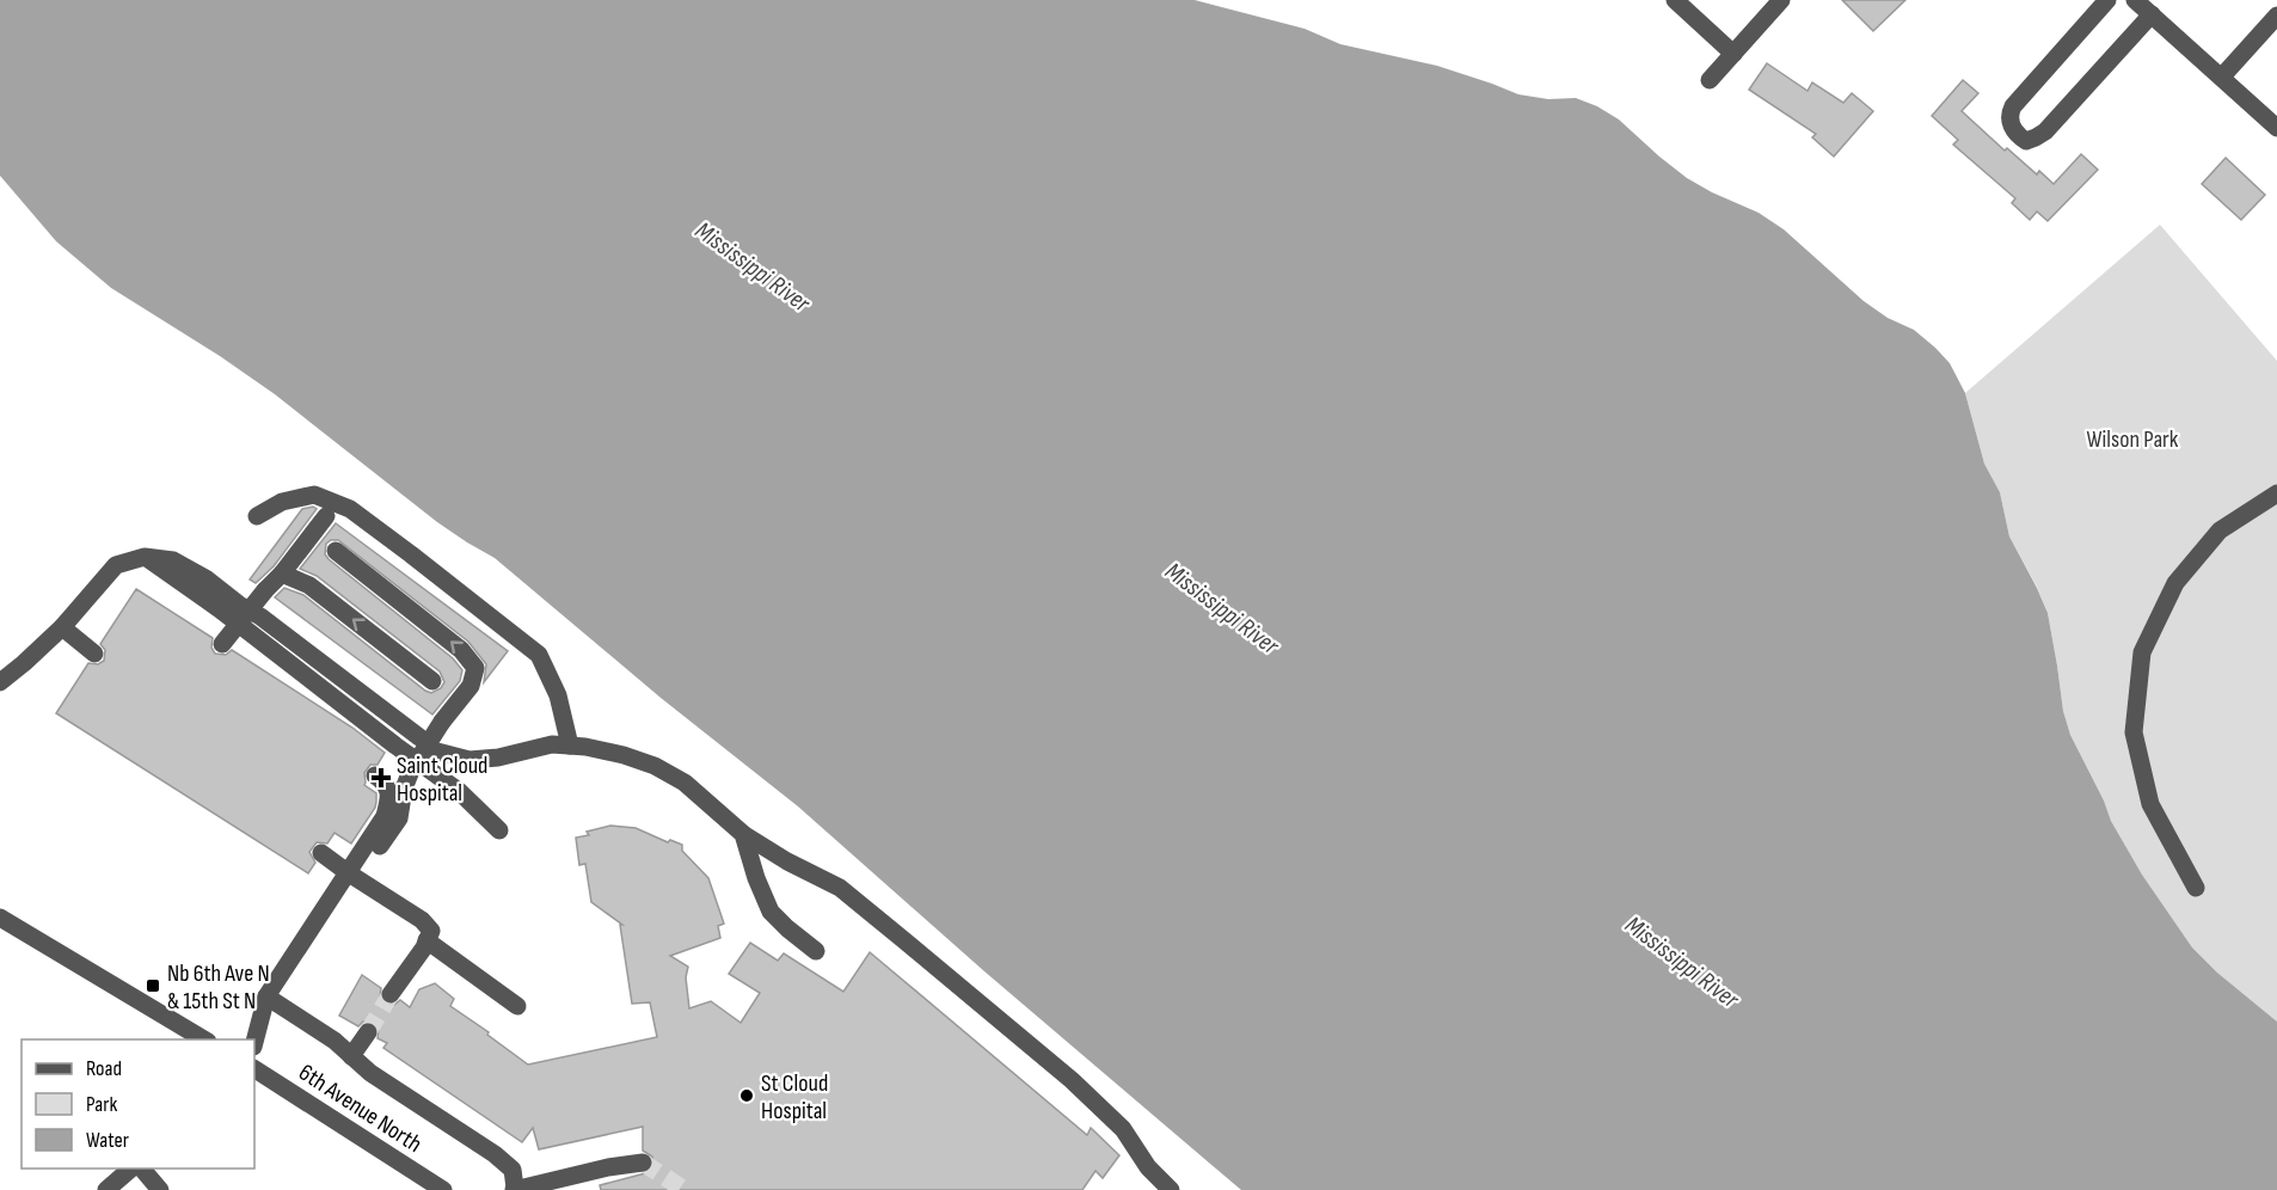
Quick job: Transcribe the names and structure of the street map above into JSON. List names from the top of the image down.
{
  "streets": {
    "street": ["6th Avenue North"]
  },
  "water": ["Mississippi River"],
  "parks": ["Wilson Park"],
  "places": {
    "health": ["Saint Cloud Hospital"],
    "transit": ["Nb 6th Ave N & 15th St N"],
    "other": ["St Cloud Hospital"]
  },
  "legend": ["Road", "Park", "Water"]
}
